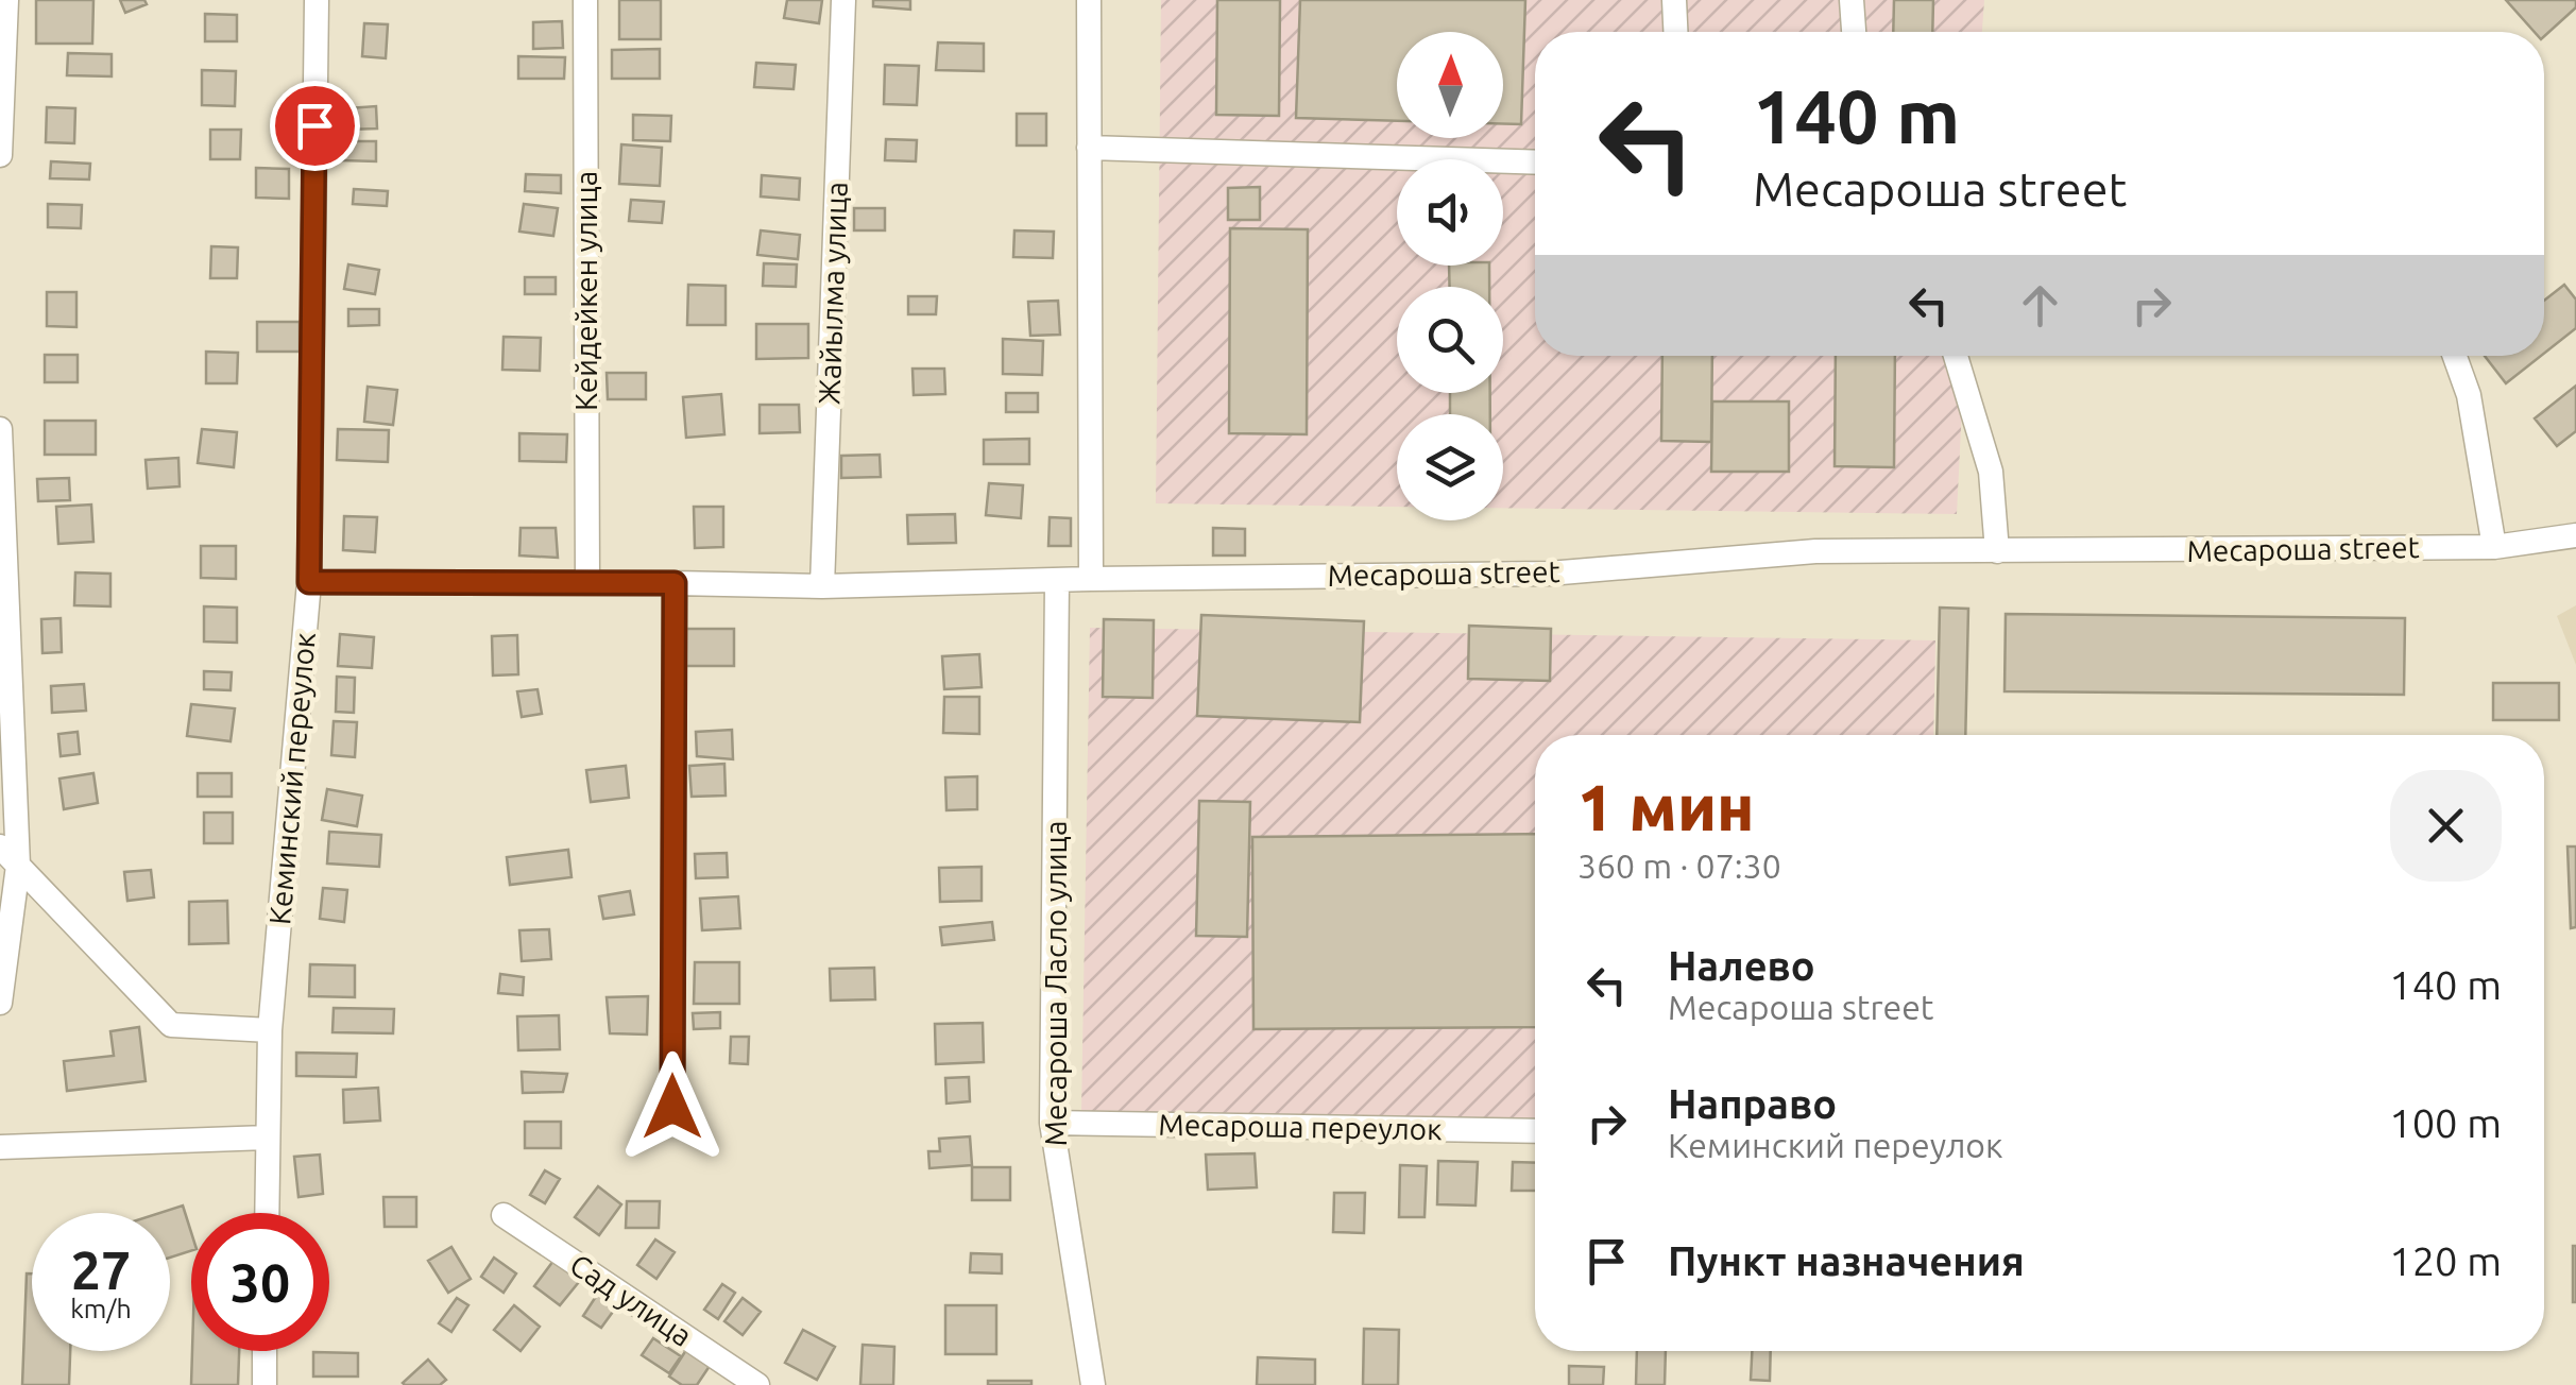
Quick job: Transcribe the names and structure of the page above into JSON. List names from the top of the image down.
{
  "streets": {
    "street": [
      "Кейдейкен улица",
      "Жайылма улица",
      "Месароша street",
      "Кеминский переулок",
      "Месароша Ласло улица",
      "Месароша переулок",
      "Сад улица"
    ]
  },
  "crossings": [
    ["Кейдейкен улица", "Месароша street"],
    ["Жайылма улица", "Месароша street"],
    ["Месароша street", "Кеминский переулок"],
    ["Месароша street", "Месароша Ласло улица"],
    ["Месароша Ласло улица", "Месароша переулок"]
  ],
  "north": "top",
  "page": {
    "turn": ["140 m", "Месароша street"],
    "heading": ["1 мин", "360 m · 07:30"],
    "list": [
      {
        "name": "Налево",
        "note": "Месароша street",
        "value": "140 m"
      },
      {
        "name": "Направо",
        "note": "Кеминский переулок",
        "value": "100 m"
      },
      {
        "name": "Пункт назначения",
        "value": "120 m"
      }
    ],
    "speed": "27 km/h",
    "limit": "30"
  }
}
